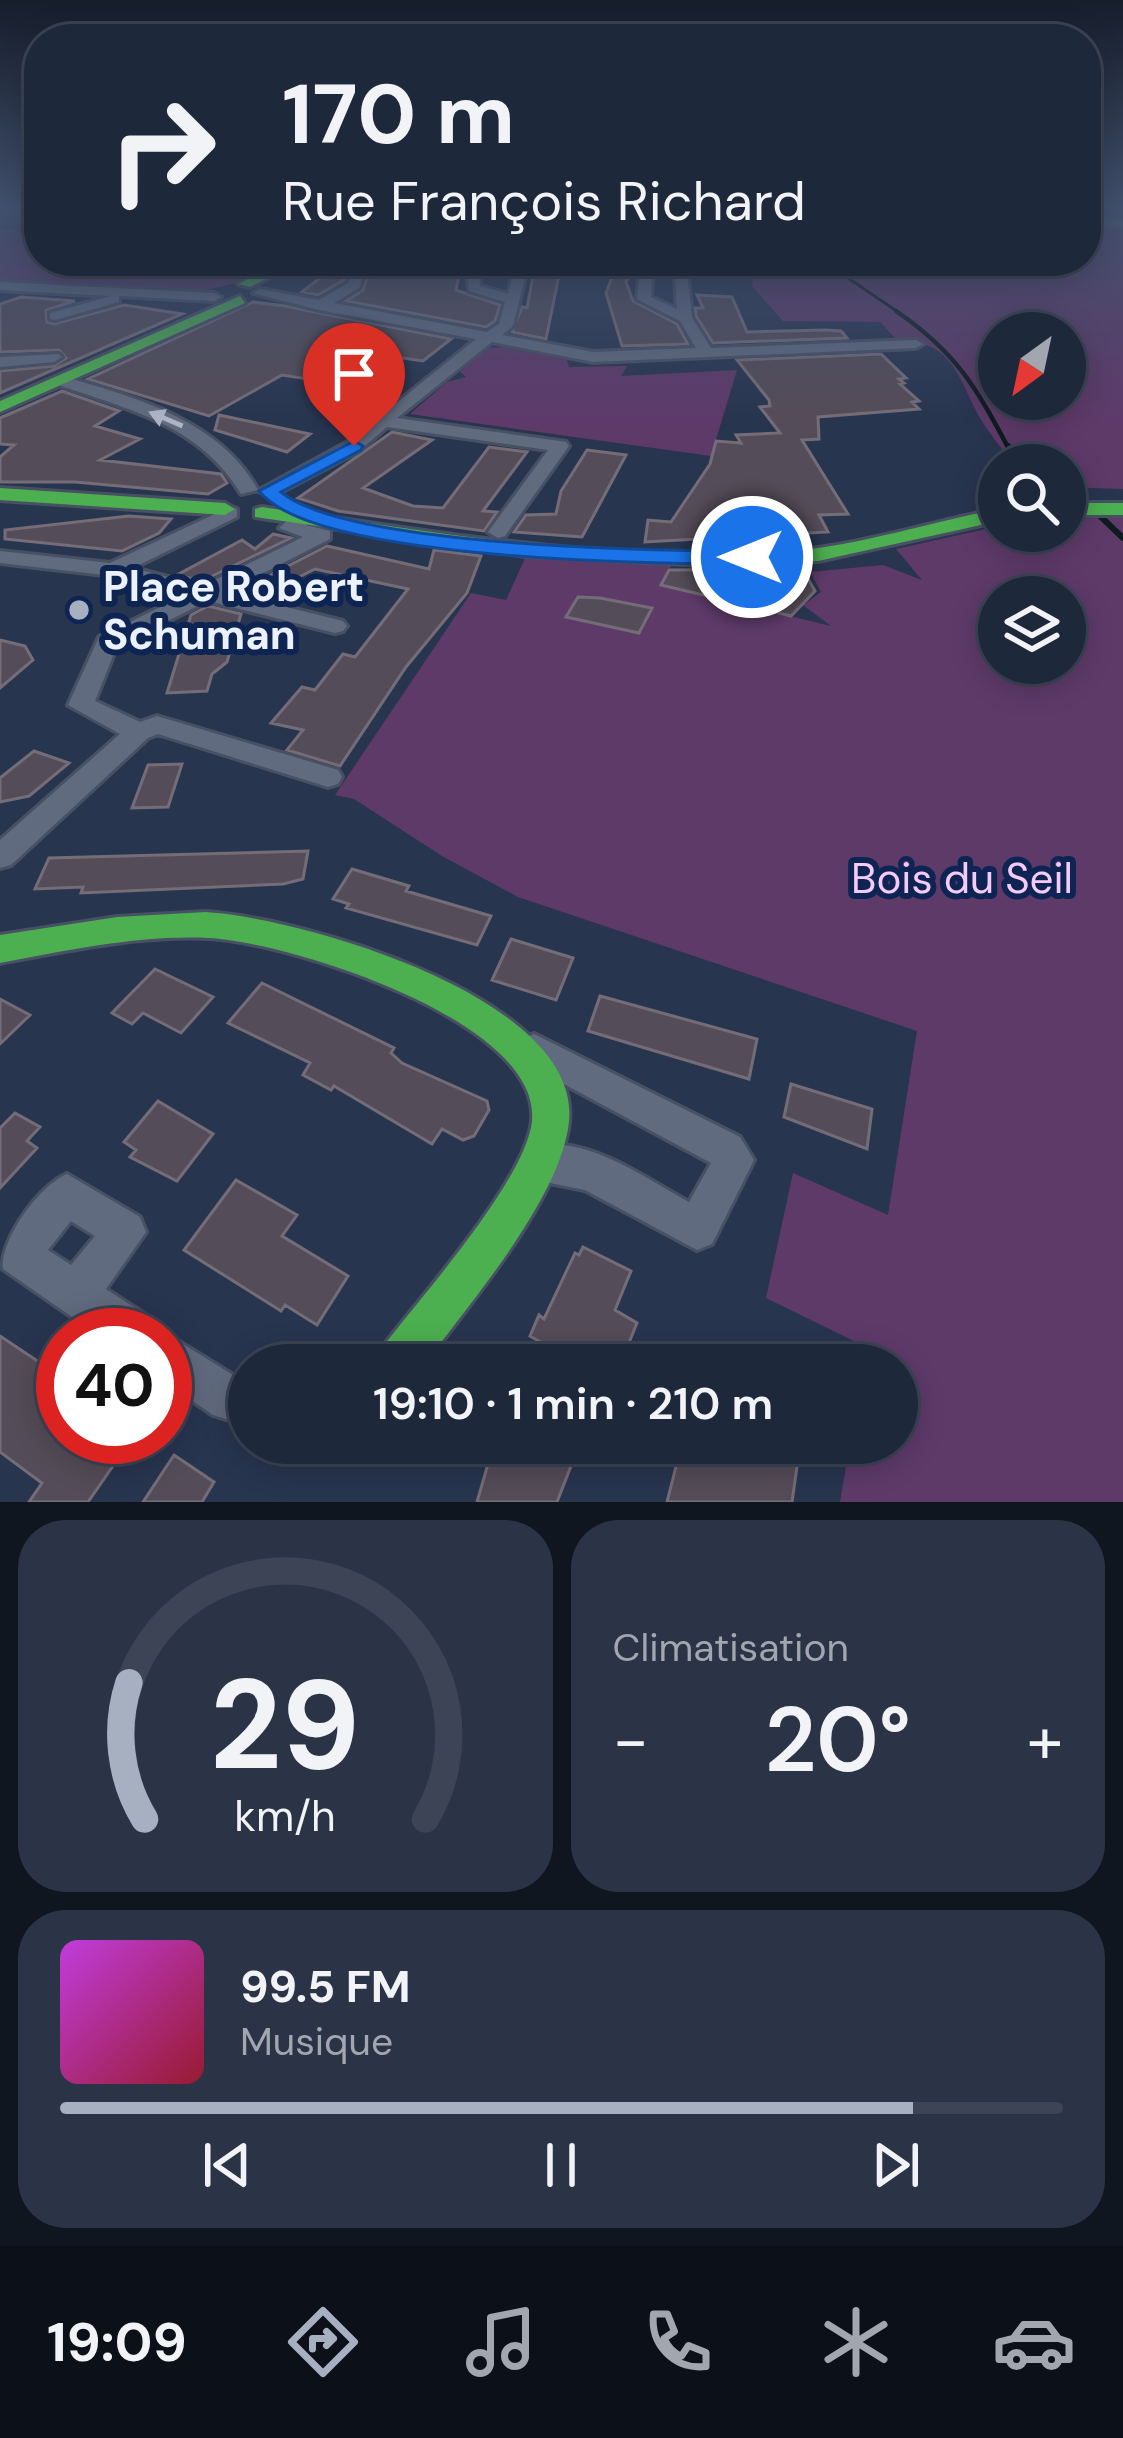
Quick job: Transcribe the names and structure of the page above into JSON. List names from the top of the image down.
{
  "parks": ["Bois du Seil"],
  "places": ["Place Robert Schuman"],
  "north": "bottom left",
  "page": {
    "turn": ["170 m", "Rue François Richard"],
    "limit": "40",
    "trip": "19:10 · 1 min · 210 m",
    "tile": "Climatisation",
    "heat": ["−", "20°", "+"],
    "song": ["99.5 FM", "Musique"],
    "tabs": "19:09",
    "gauge": ["29", "km/h"]
  }
}
